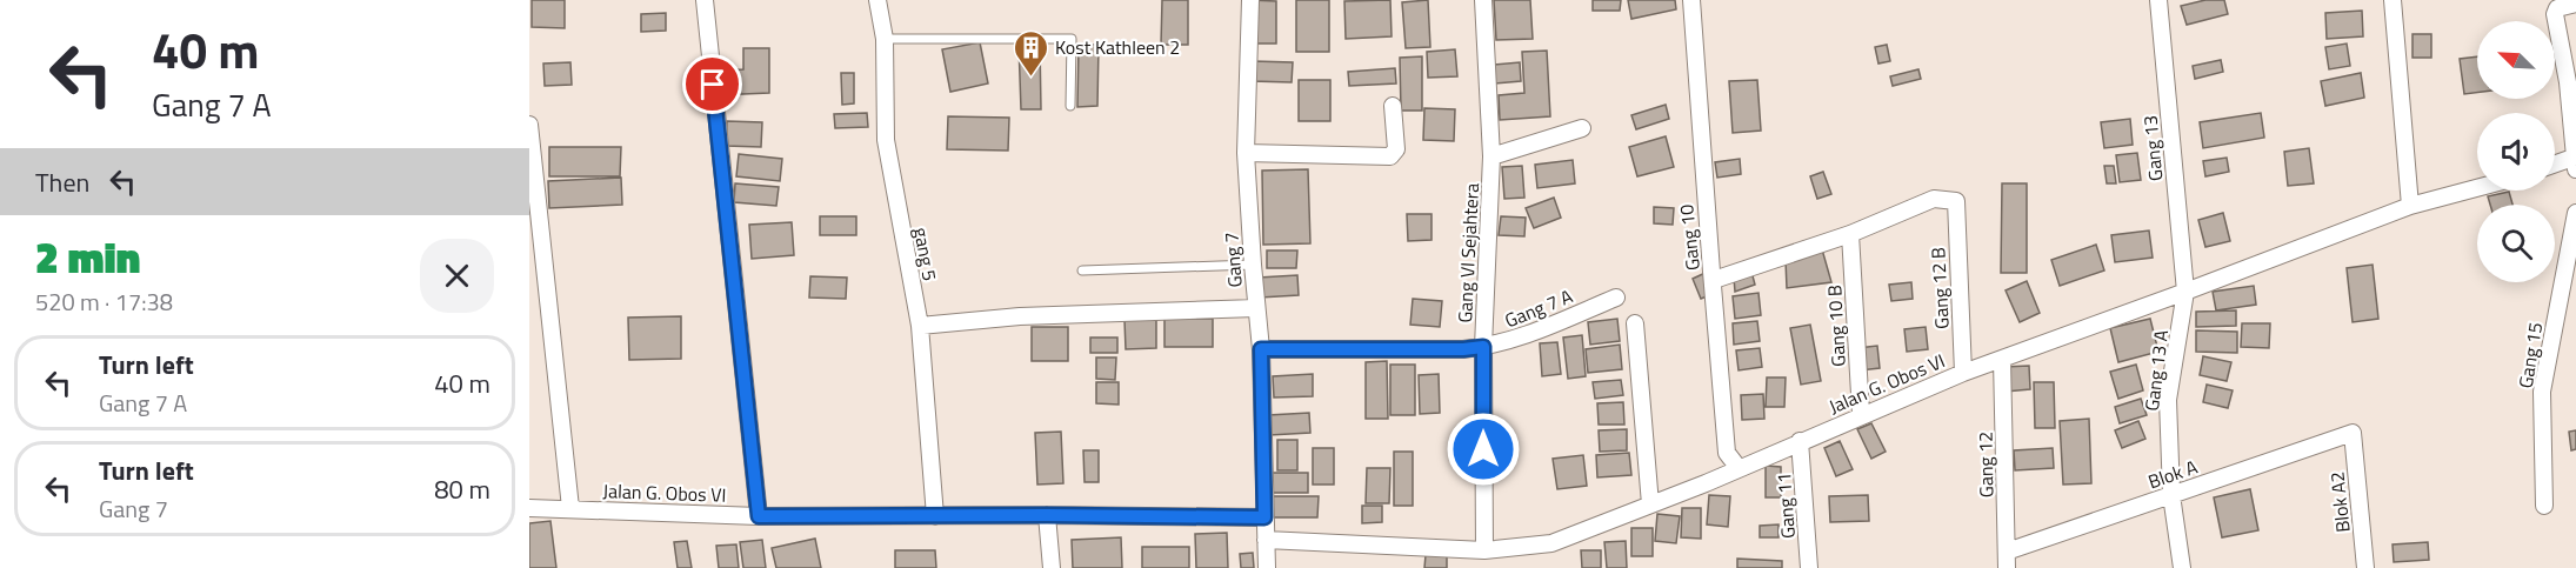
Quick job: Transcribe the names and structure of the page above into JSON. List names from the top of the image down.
{
  "streets": {
    "street": [
      "Gang 13",
      "Gang 10",
      "Gang VI Sejahtera",
      "gang 5",
      "Gang 7",
      "Gang 12 B",
      "Gang 7 A",
      "Gang 10 B",
      "Gang 15",
      "Gang 13 A",
      "Jalan G. Obos VI",
      "Gang 12",
      "Blok A",
      "Blok A2",
      "Gang 11"
    ]
  },
  "crossings": [
    ["Gang 13", "Gang 13 A"],
    ["Gang 13", "Jalan G. Obos VI"],
    ["Gang 10", "Jalan G. Obos VI"],
    ["Gang VI Sejahtera", "Gang 7 A"],
    ["Gang VI Sejahtera", "Jalan G. Obos VI"],
    ["gang 5", "Jalan G. Obos VI"],
    ["Gang 7", "Gang 7 A"],
    ["Gang 7", "Jalan G. Obos VI"],
    ["Gang 12 B", "Gang 10 B"],
    ["Gang 12 B", "Jalan G. Obos VI"],
    ["Gang 10 B", "Jalan G. Obos VI"],
    ["Gang 13 A", "Jalan G. Obos VI"],
    ["Gang 13 A", "Blok A"],
    ["Jalan G. Obos VI", "Gang 12"],
    ["Jalan G. Obos VI", "Gang 11"],
    ["Gang 12", "Blok A"],
    ["Blok A", "Blok A2"]
  ],
  "places": {
    "building": ["Kost Kathleen 2"]
  },
  "north": "top left",
  "page": {
    "turn": ["40 m", "Gang 7 A"],
    "then": "Then",
    "heading": ["2 min", "520 m · 17:38"],
    "list": [
      {
        "name": "Turn left",
        "note": "Gang 7 A",
        "value": "40 m"
      },
      {
        "name": "Turn left",
        "note": "Gang 7",
        "value": "80 m"
      }
    ]
  }
}
